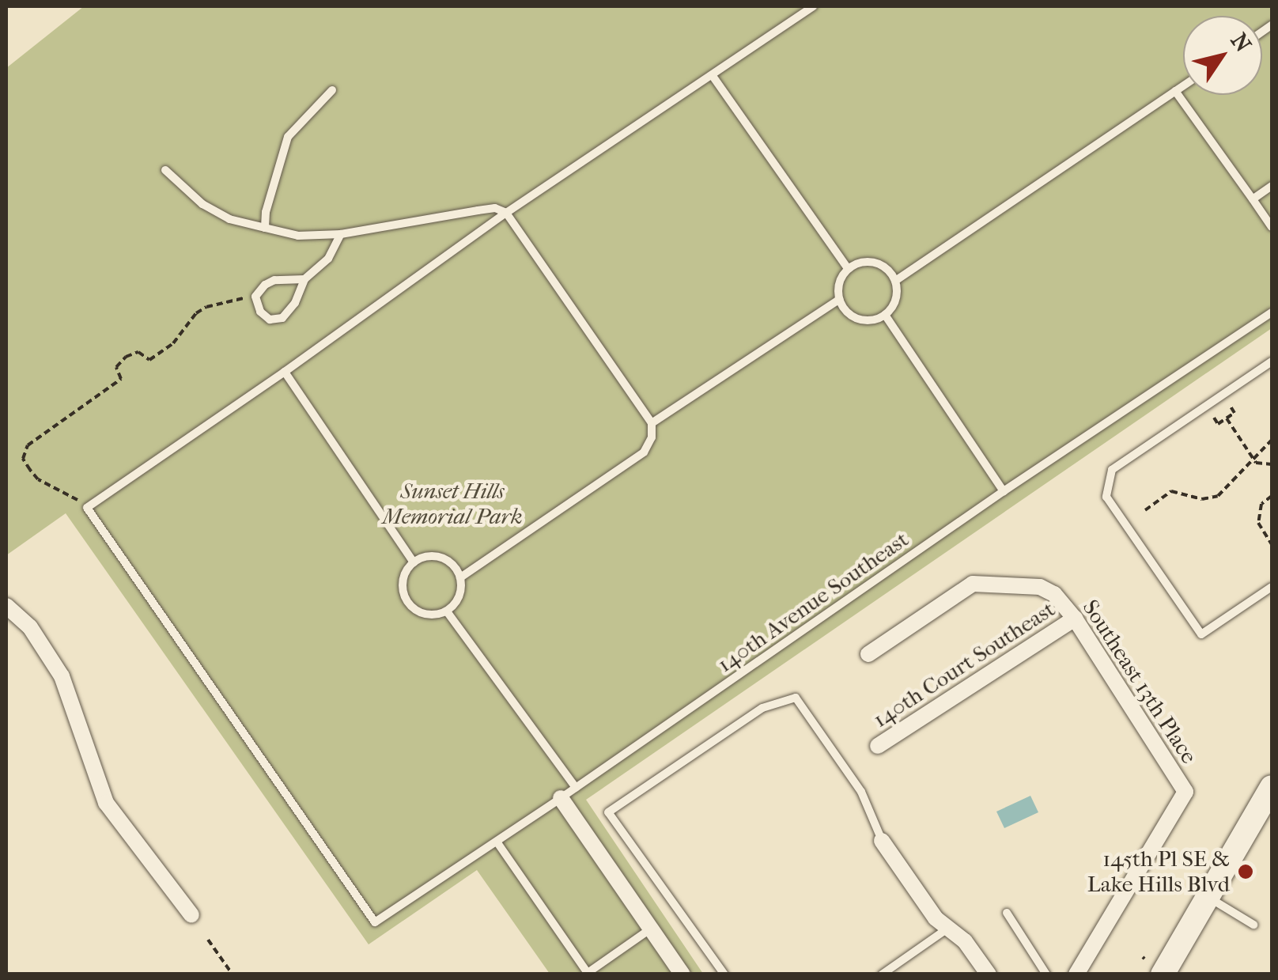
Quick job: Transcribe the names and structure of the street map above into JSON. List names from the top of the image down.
{
  "streets": {
    "street": ["140th Court Southeast", "Southeast 13th Place"],
    "lane": ["140th Avenue Southeast"]
  },
  "crossings": [
    ["140th Court Southeast", "Southeast 13th Place"]
  ],
  "parks": ["Sunset Hills Memorial Park"],
  "places": ["145th Pl SE & Lake Hills Blvd"],
  "north": "top right"
}
